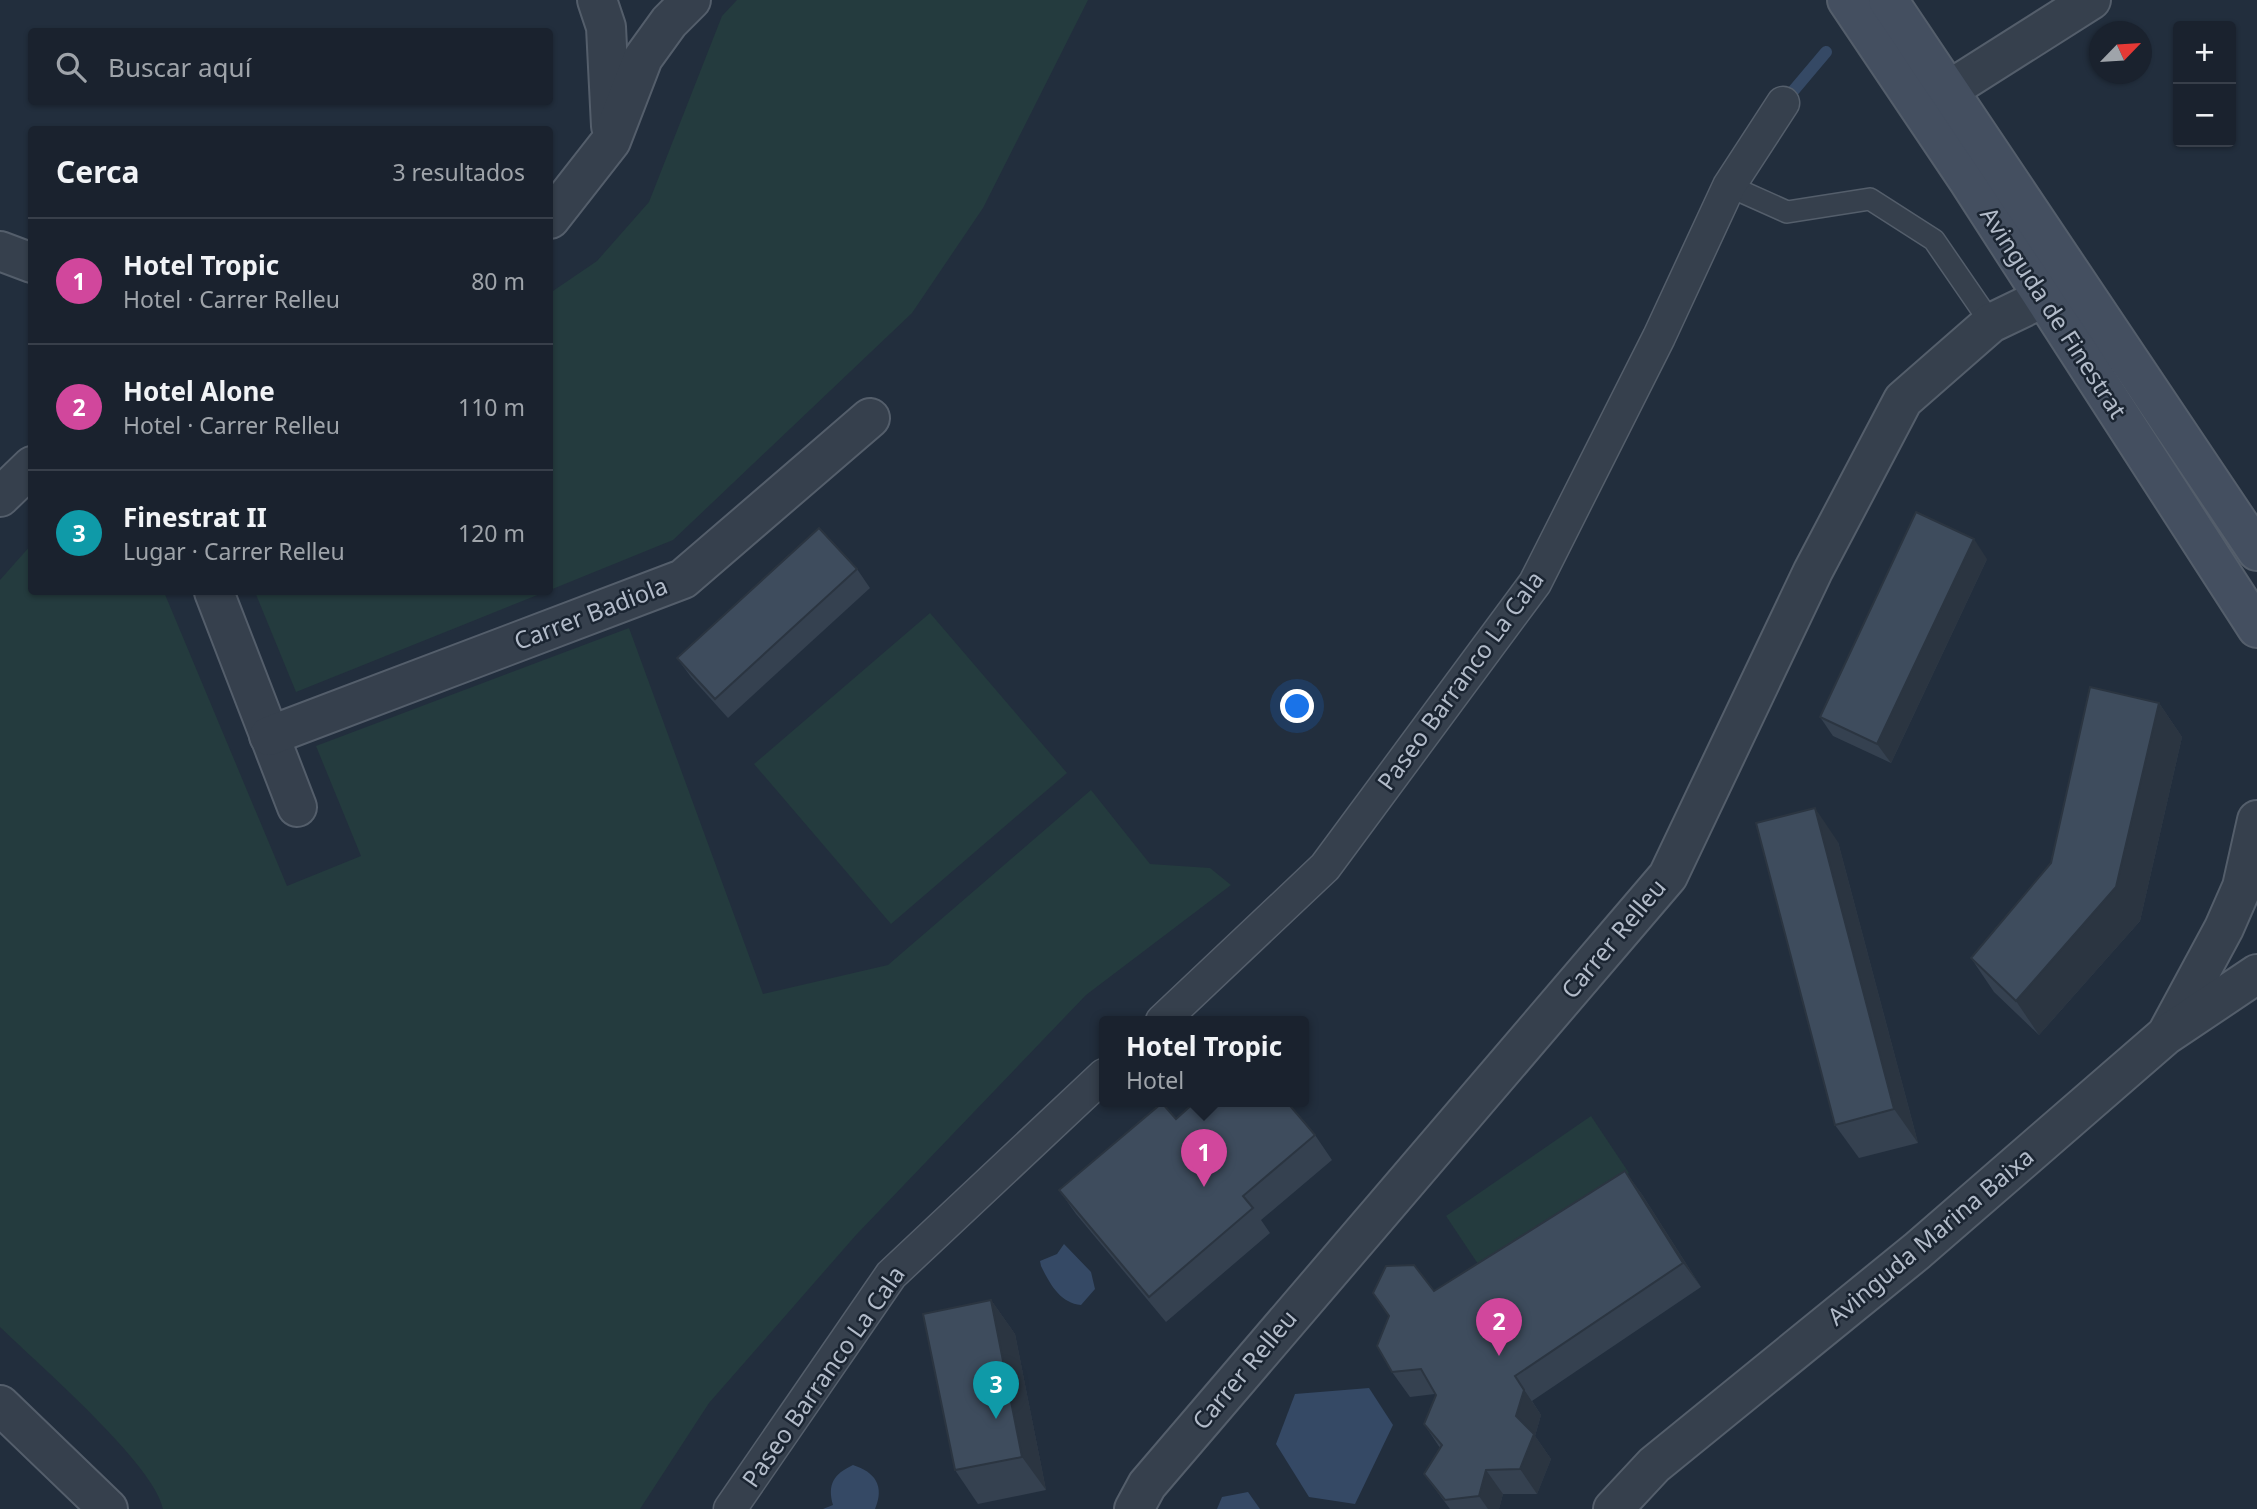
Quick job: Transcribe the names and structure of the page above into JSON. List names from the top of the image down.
{
  "streets": {
    "main road": ["Avinguda de Finestrat"],
    "street": [
      "Carrer Badiola",
      "Paseo Barranco La Cala",
      "Carrer Relleu",
      "Avinguda Marina Baixa"
    ]
  },
  "crossings": [
    ["Avinguda de Finestrat", "Carrer Relleu"]
  ],
  "north": "top right",
  "page": {
    "map_buttons": ["+", "−"],
    "search": "Buscar aquí",
    "heading": ["Cerca", "3 resultados"],
    "list": [
      {
        "mark": "1",
        "name": "Hotel Tropic",
        "note": "Hotel · Carrer Relleu",
        "value": "80 m"
      },
      {
        "mark": "2",
        "name": "Hotel Alone",
        "note": "Hotel · Carrer Relleu",
        "value": "110 m"
      },
      {
        "mark": "3",
        "name": "Finestrat II",
        "note": "Lugar · Carrer Relleu",
        "value": "120 m"
      }
    ],
    "popup": ["Hotel Tropic", "Hotel"],
    "pins": ["1", "2", "3"]
  }
}
